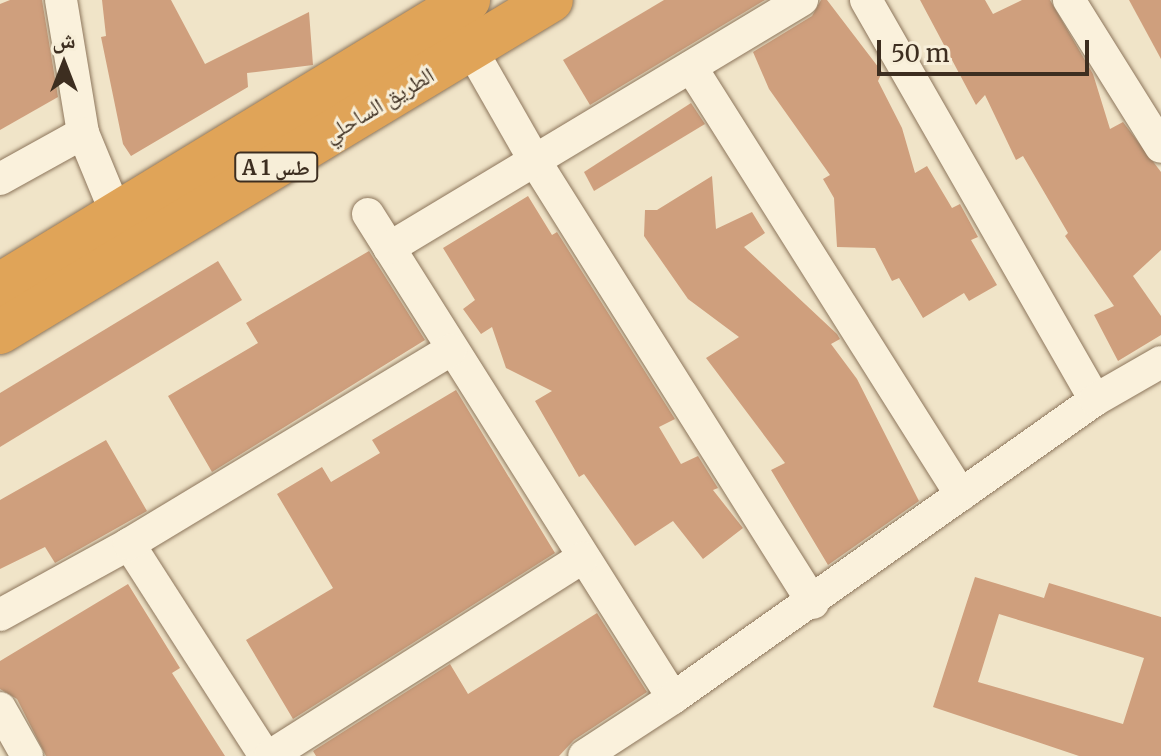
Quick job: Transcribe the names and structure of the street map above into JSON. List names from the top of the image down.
{
  "streets": {
    "highway": ["الطريق الساحلي", "A 1 طس"]
  },
  "scale_bar": "50 m",
  "north": "top"
}
